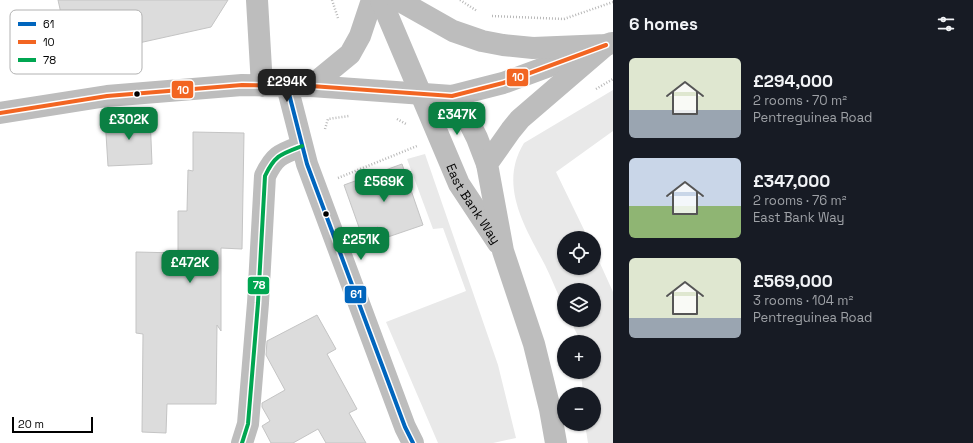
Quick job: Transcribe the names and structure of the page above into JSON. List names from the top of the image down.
{
  "streets": {
    "street": ["East Bank Way"]
  },
  "lines": ["transit line 10", "transit line 61", "transit line 78"],
  "legend": ["61", "10", "78"],
  "scale_bar": "20 m",
  "page": {
    "heading": "6 homes",
    "list": [
      {
        "name": "£294,000",
        "note": "2 rooms · 70 m² · Pentreguinea Road"
      },
      {
        "name": "£347,000",
        "note": "2 rooms · 76 m² · East Bank Way"
      },
      {
        "name": "£569,000",
        "note": "3 rooms · 104 m² · Pentreguinea Road"
      }
    ],
    "price": [
      "£294K",
      "£347K",
      "£302K",
      "£569K",
      "£251K",
      "£472K"
    ],
    "map_buttons": ["+", "−"],
    "scale": "20 m"
  }
}
